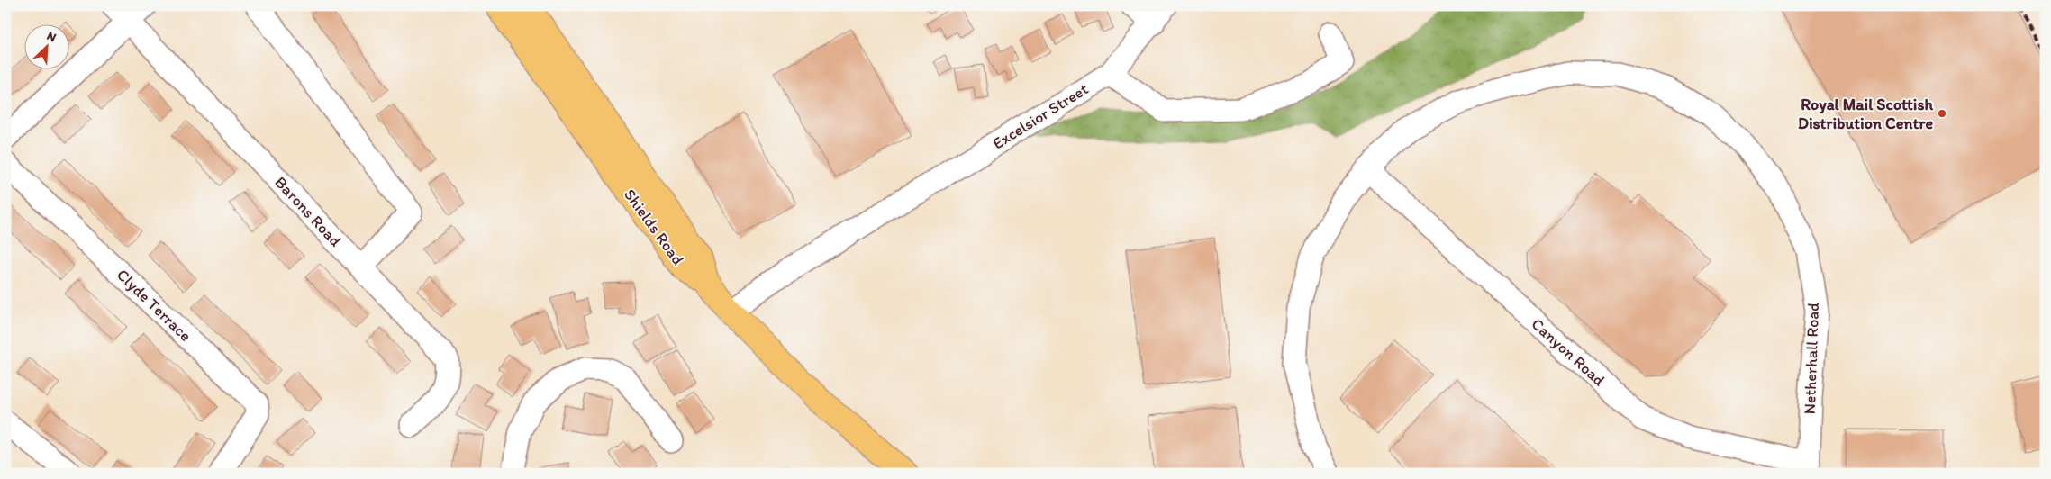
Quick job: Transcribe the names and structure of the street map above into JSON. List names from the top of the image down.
{
  "streets": {
    "main road": ["Shields Road"],
    "street": [
      "Excelsior Street",
      "Barons Road",
      "Clyde Terrace",
      "Canyon Road",
      "Netherhall Road"
    ]
  },
  "crossings": [
    ["Canyon Road", "Netherhall Road"]
  ],
  "places": ["Royal Mail Scottish Distribution Centre"],
  "north": "top right"
}
